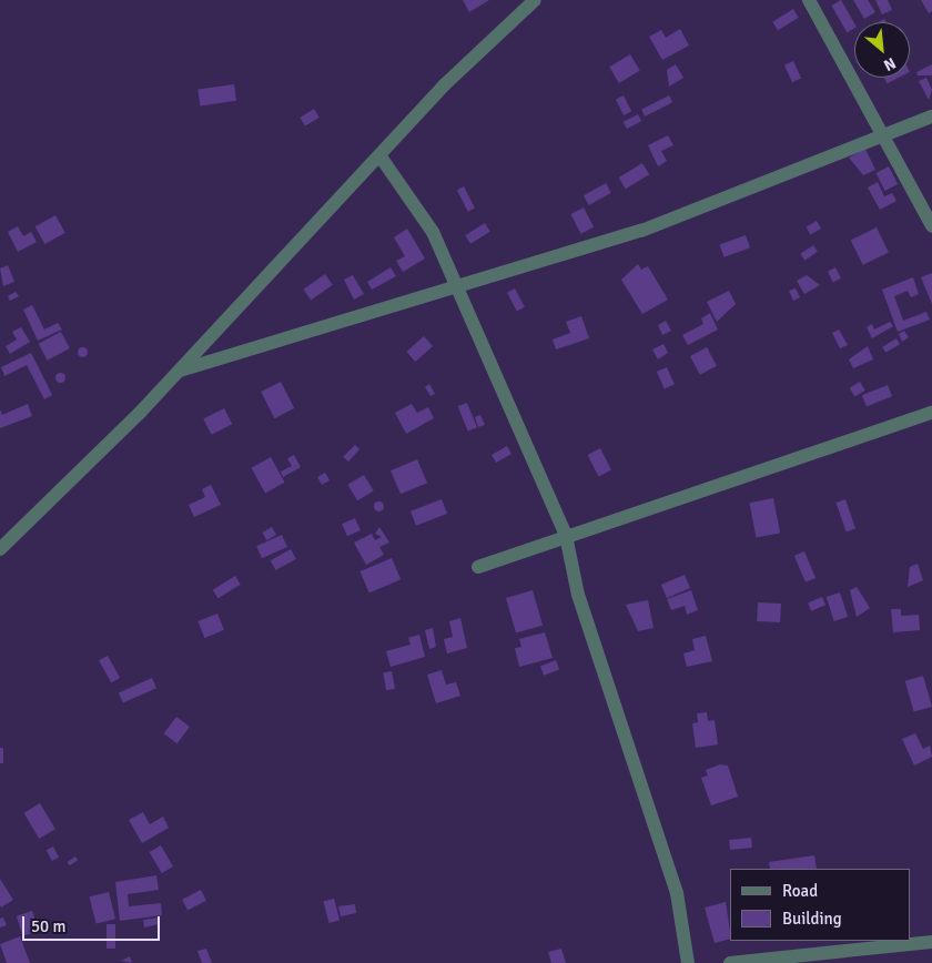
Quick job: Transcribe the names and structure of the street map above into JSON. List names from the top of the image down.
{
  "legend": ["Road", "Building"],
  "scale_bar": "50 m",
  "north": "bottom right"
}
